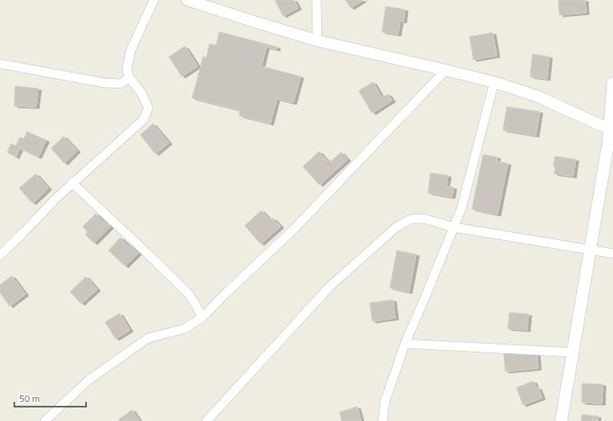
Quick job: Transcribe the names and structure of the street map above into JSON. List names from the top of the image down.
{
  "scale_bar": "50 m"
}
